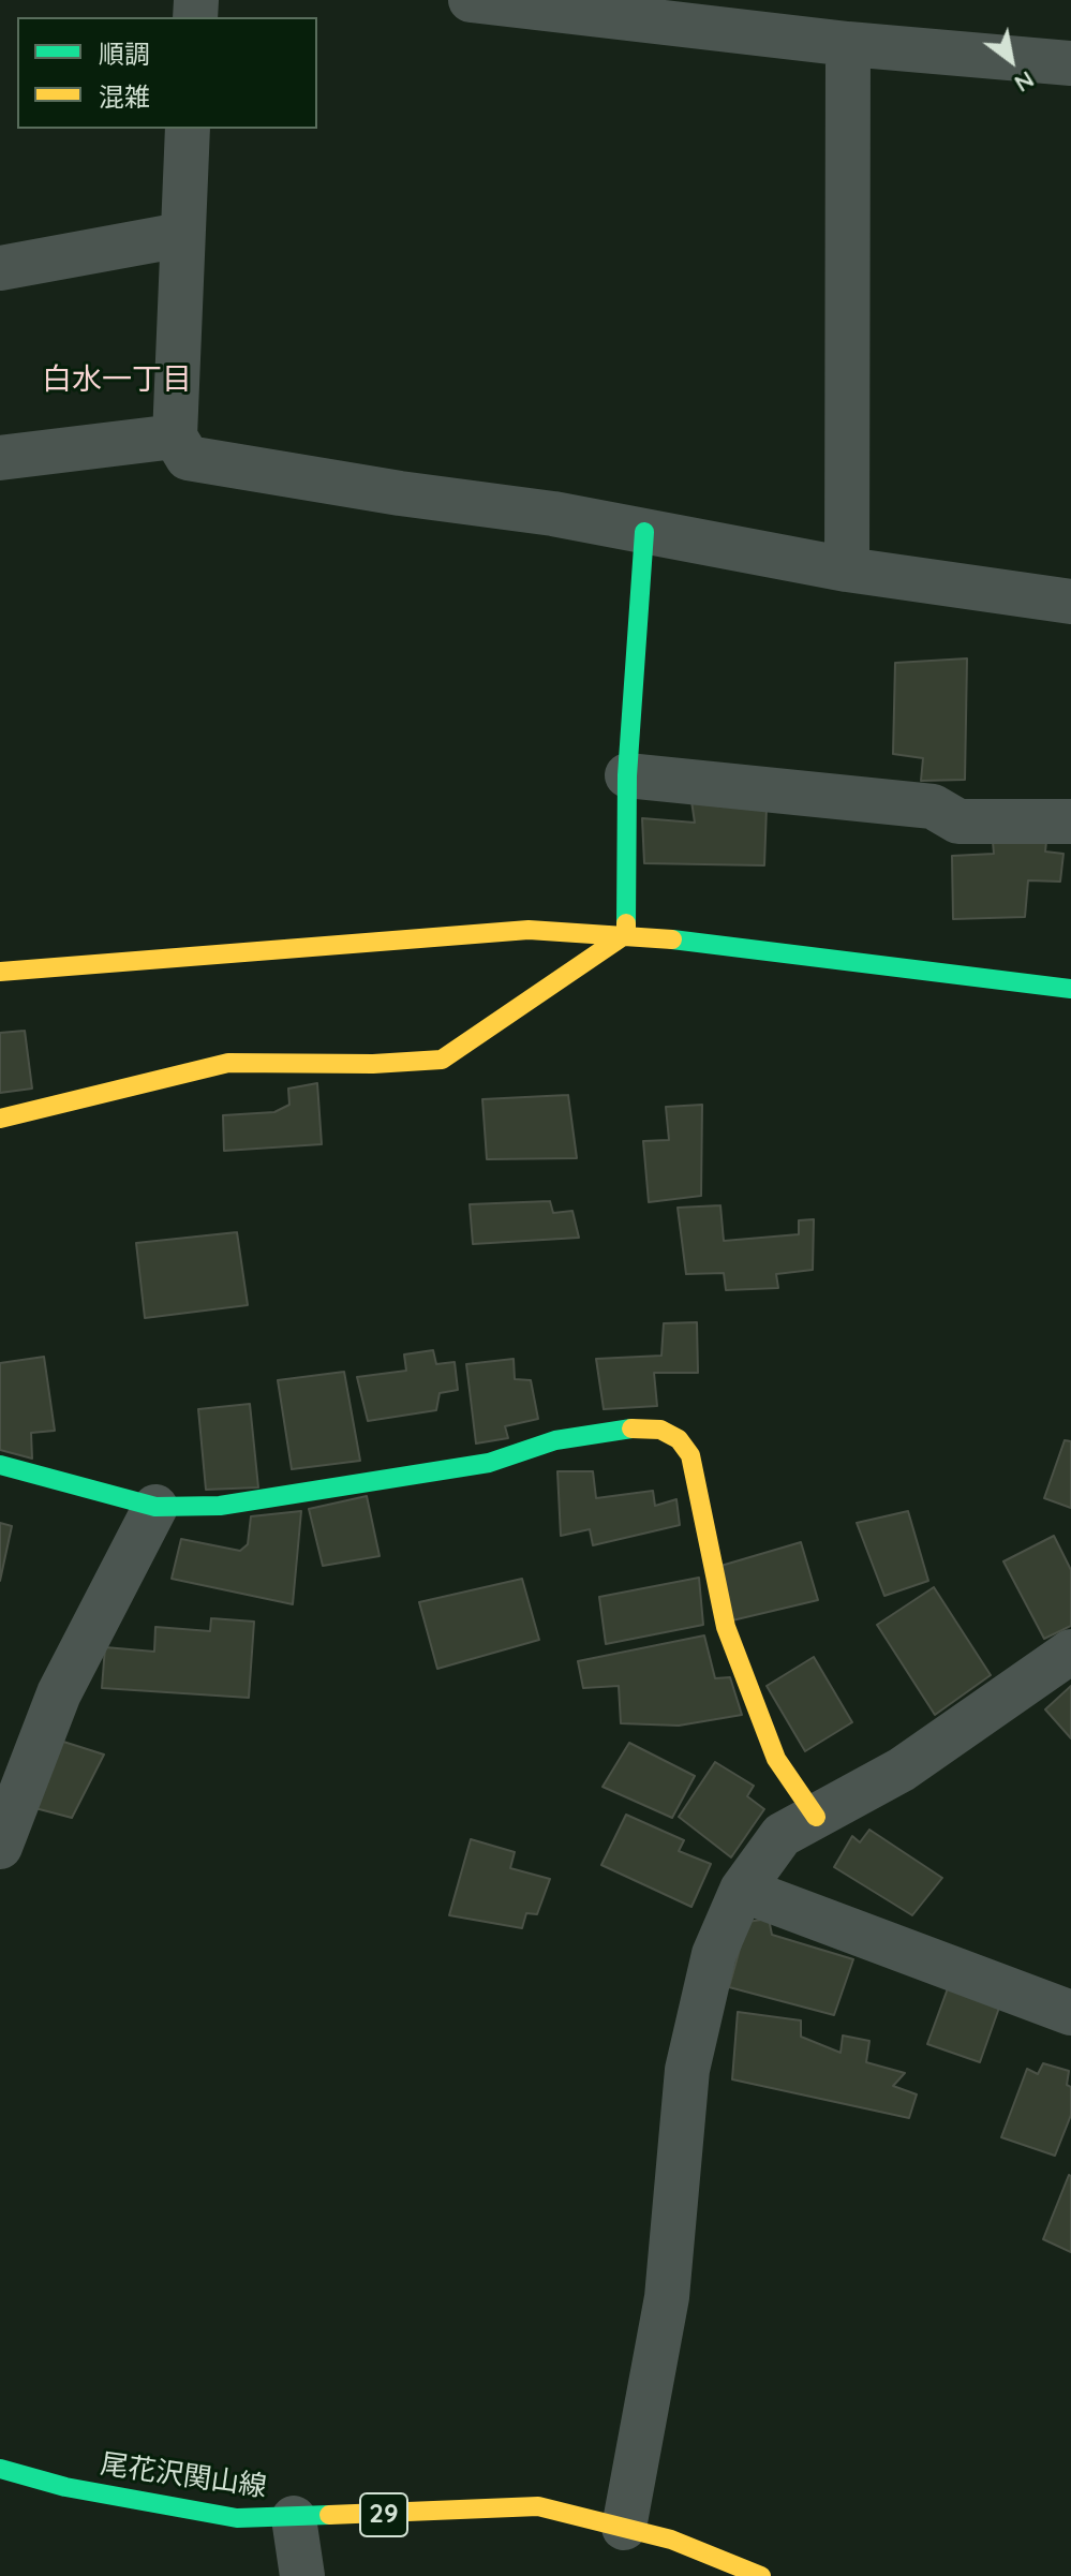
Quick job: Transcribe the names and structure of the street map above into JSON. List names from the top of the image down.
{
  "streets": {
    "street": ["尾花沢関山線", "29"]
  },
  "districts": ["白水一丁目"],
  "legend": ["順調", "混雑"],
  "north": "bottom right"
}
